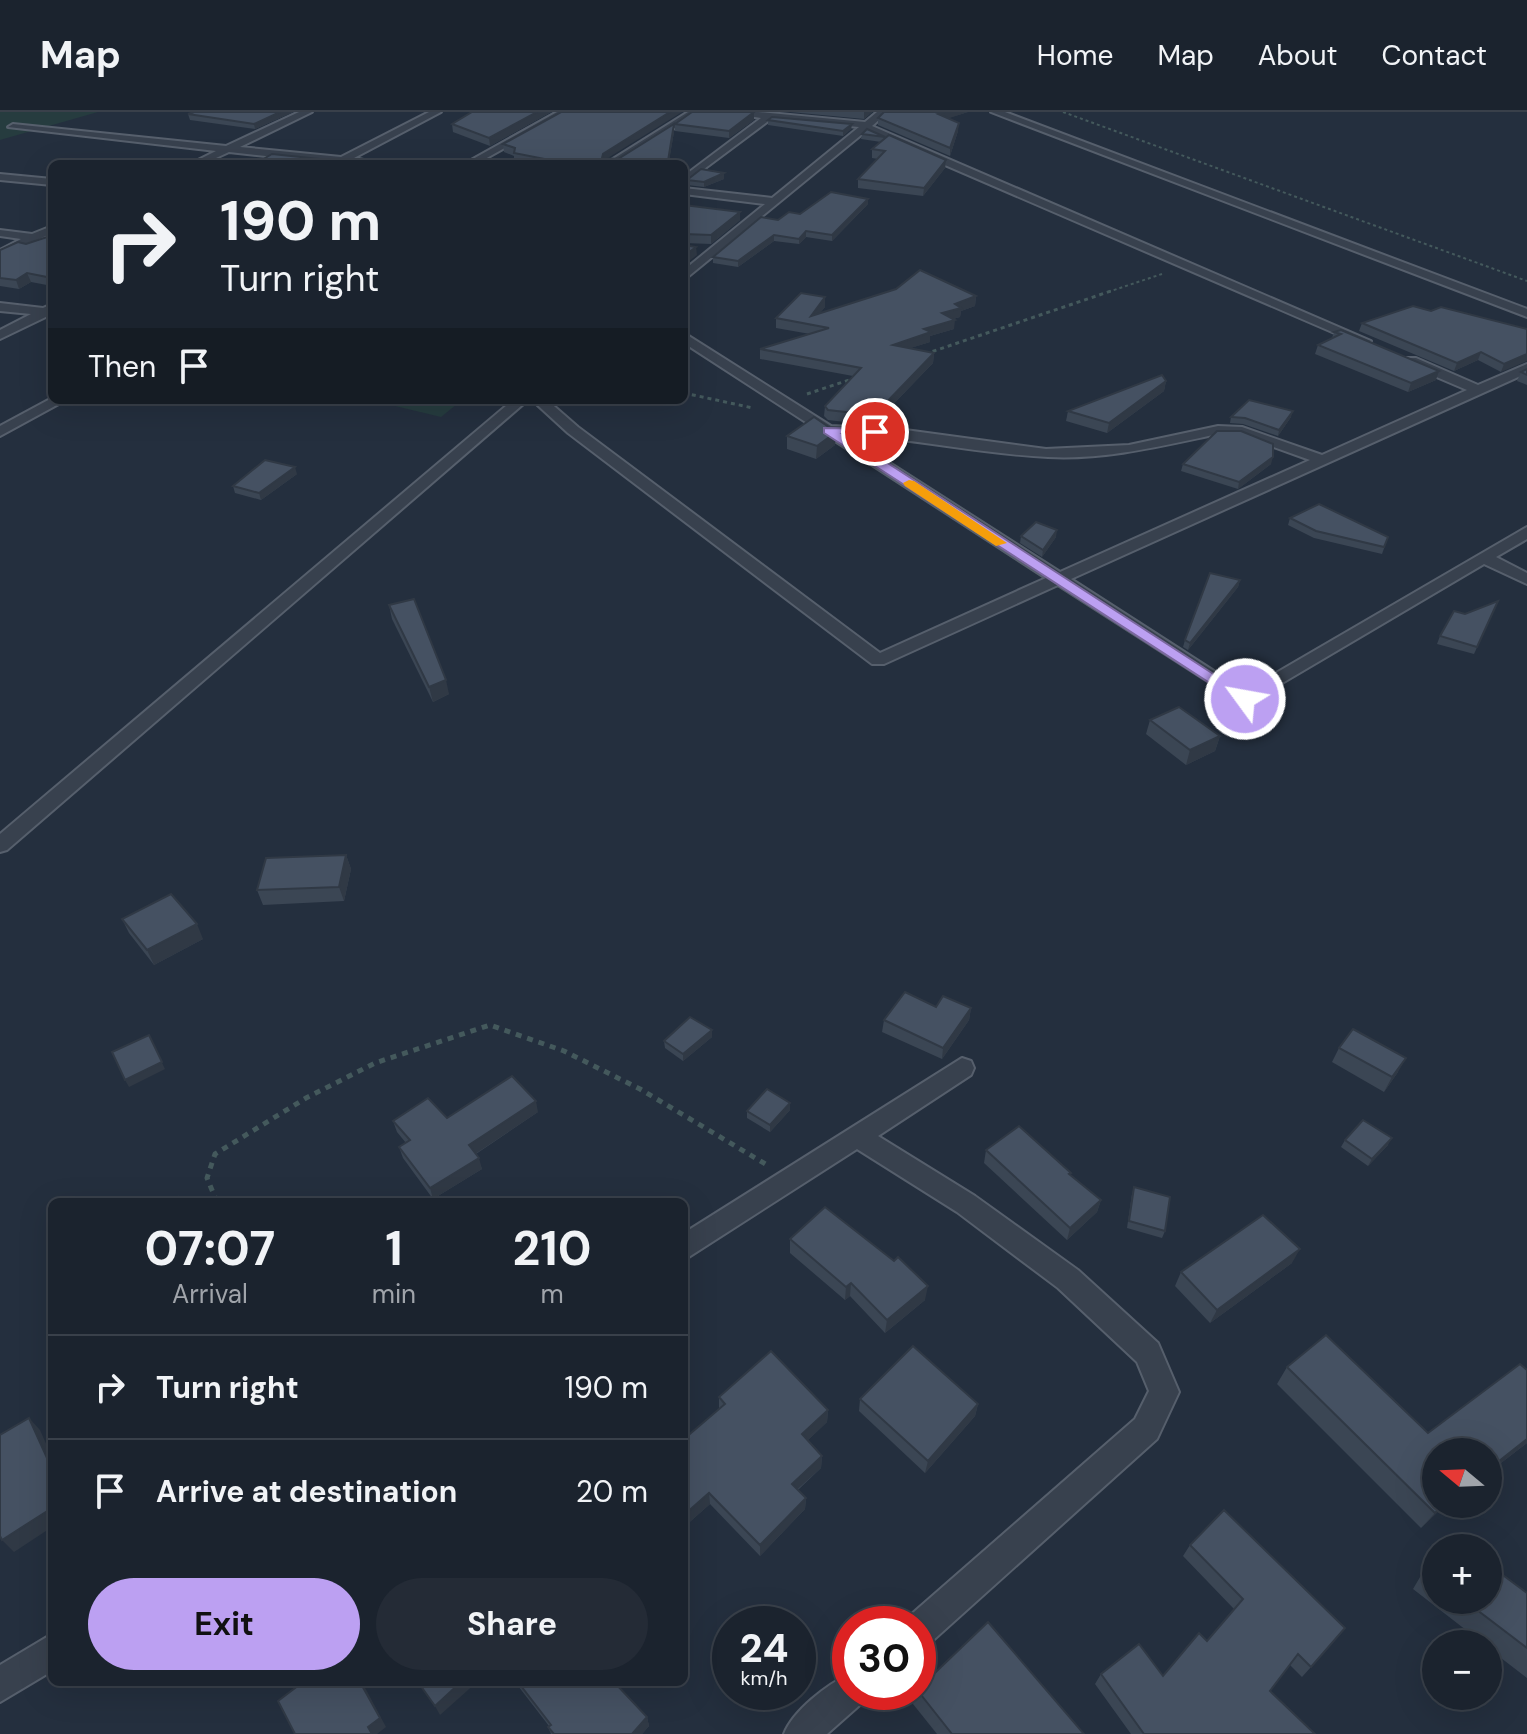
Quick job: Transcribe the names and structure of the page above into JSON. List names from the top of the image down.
{
  "north": "left",
  "page": {
    "header": "Map",
    "nav": [
      "Home",
      "Map",
      "About",
      "Contact"
    ],
    "turn": ["190 m", "Turn right"],
    "then": "Then",
    "eta": [
      "07:07",
      "Arrival",
      "1",
      "min",
      "210",
      "m"
    ],
    "list": [
      {
        "name": "Turn right",
        "value": "190 m"
      },
      {
        "name": "Arrive at destination",
        "value": "20 m"
      }
    ],
    "map_buttons": ["+", "−"],
    "buttons": ["Exit", "Share"],
    "speed": "24 km/h",
    "limit": "30"
  }
}
